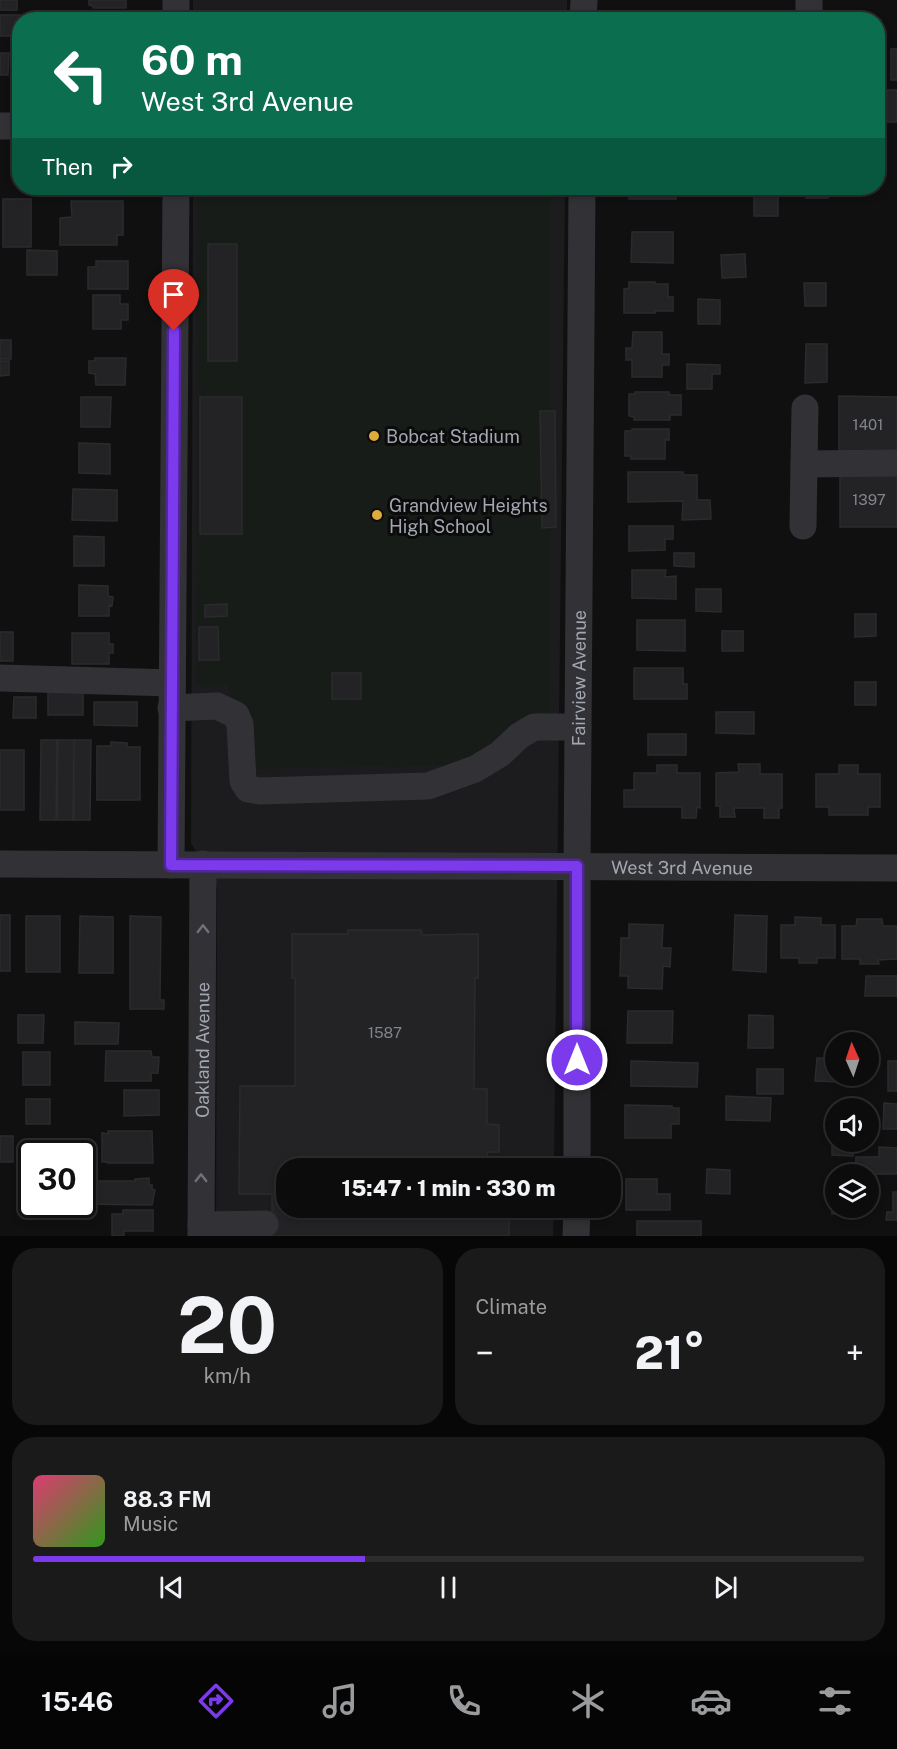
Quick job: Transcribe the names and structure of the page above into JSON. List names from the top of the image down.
{
  "streets": {
    "street": ["Fairview Avenue", "West 3rd Avenue", "Oakland Avenue"]
  },
  "crossings": [
    ["Fairview Avenue", "West 3rd Avenue"],
    ["West 3rd Avenue", "Oakland Avenue"]
  ],
  "one_way": ["Oakland Avenue"],
  "places": ["Bobcat Stadium", "Grandview Heights High School"],
  "house_numbers": ["1401", "1397", "1587"],
  "north": "top",
  "page": {
    "turn": ["60 m", "West 3rd Avenue"],
    "then": "Then",
    "limit": "30",
    "trip": "15:47 · 1 min · 330 m",
    "tile": [
      ["20", "km/h"],
      "Climate"
    ],
    "heat": ["−", "21°", "+"],
    "song": ["88.3 FM", "Music"],
    "tabs": "15:46"
  }
}
